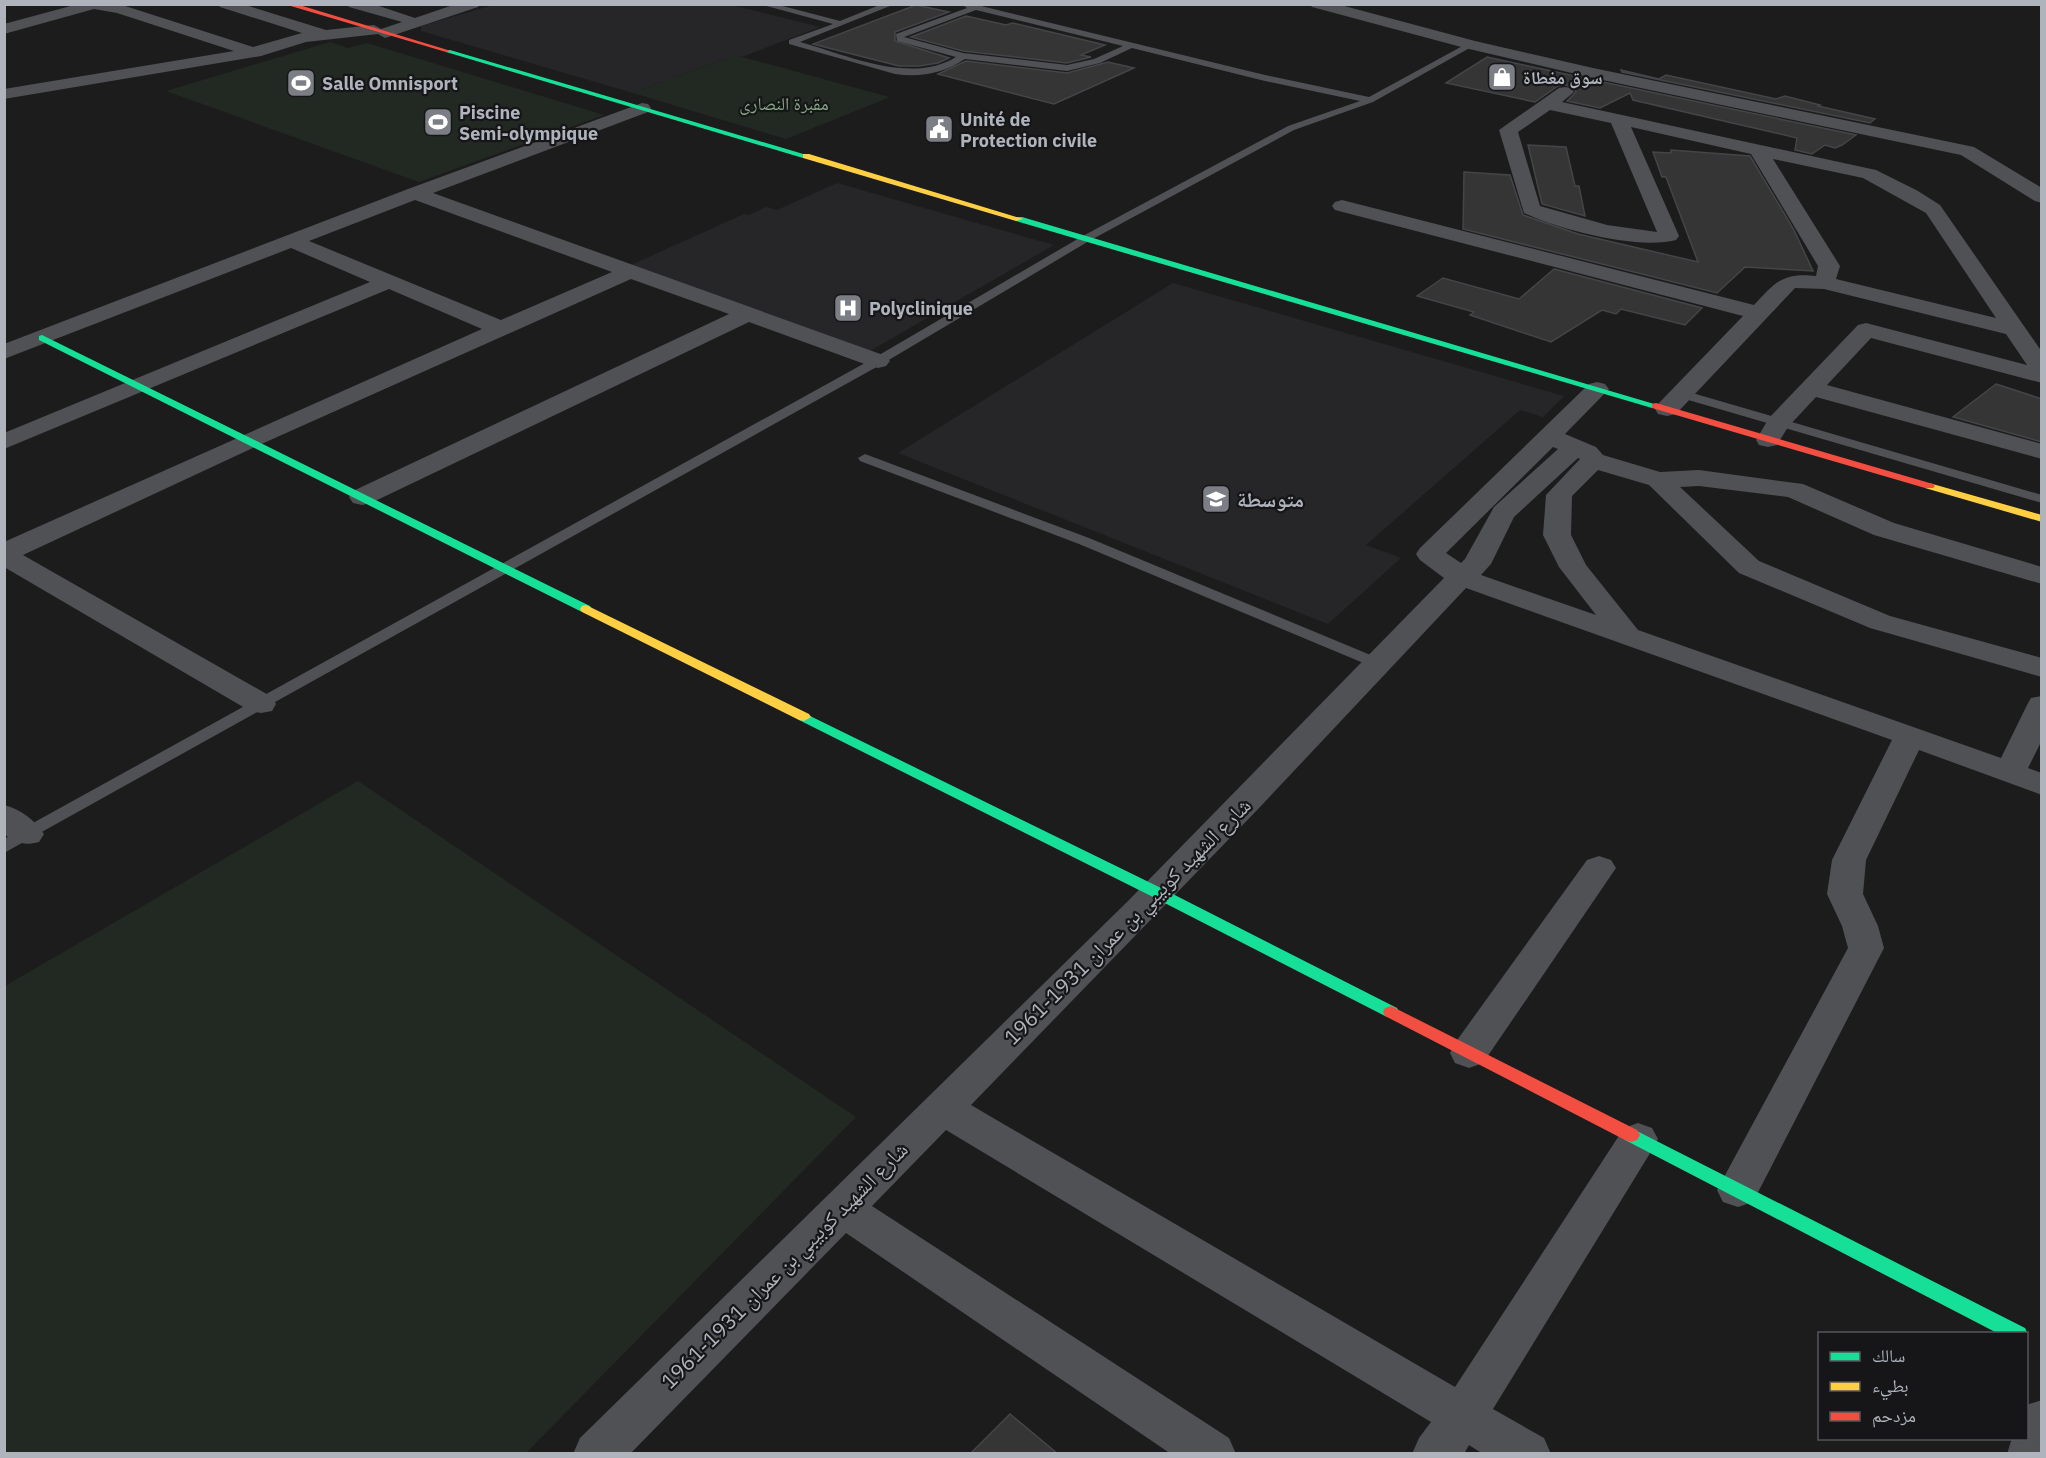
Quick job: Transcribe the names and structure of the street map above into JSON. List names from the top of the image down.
{
  "streets": {
    "street": ["شارع الشهيد كوبيبي بن عمران 1931-1961"]
  },
  "parks": ["مقبرة النصارى"],
  "places": {
    "shop": ["سوق مغطاة"],
    "sports": ["Salle Omnisport", "Piscine Semi-olympique"],
    "public building": ["Unité de Protection civile"],
    "hospital": ["Polyclinique"],
    "school or university": ["متوسطة"]
  },
  "legend": ["سالك", "بطيء", "مزدحم"]
}
